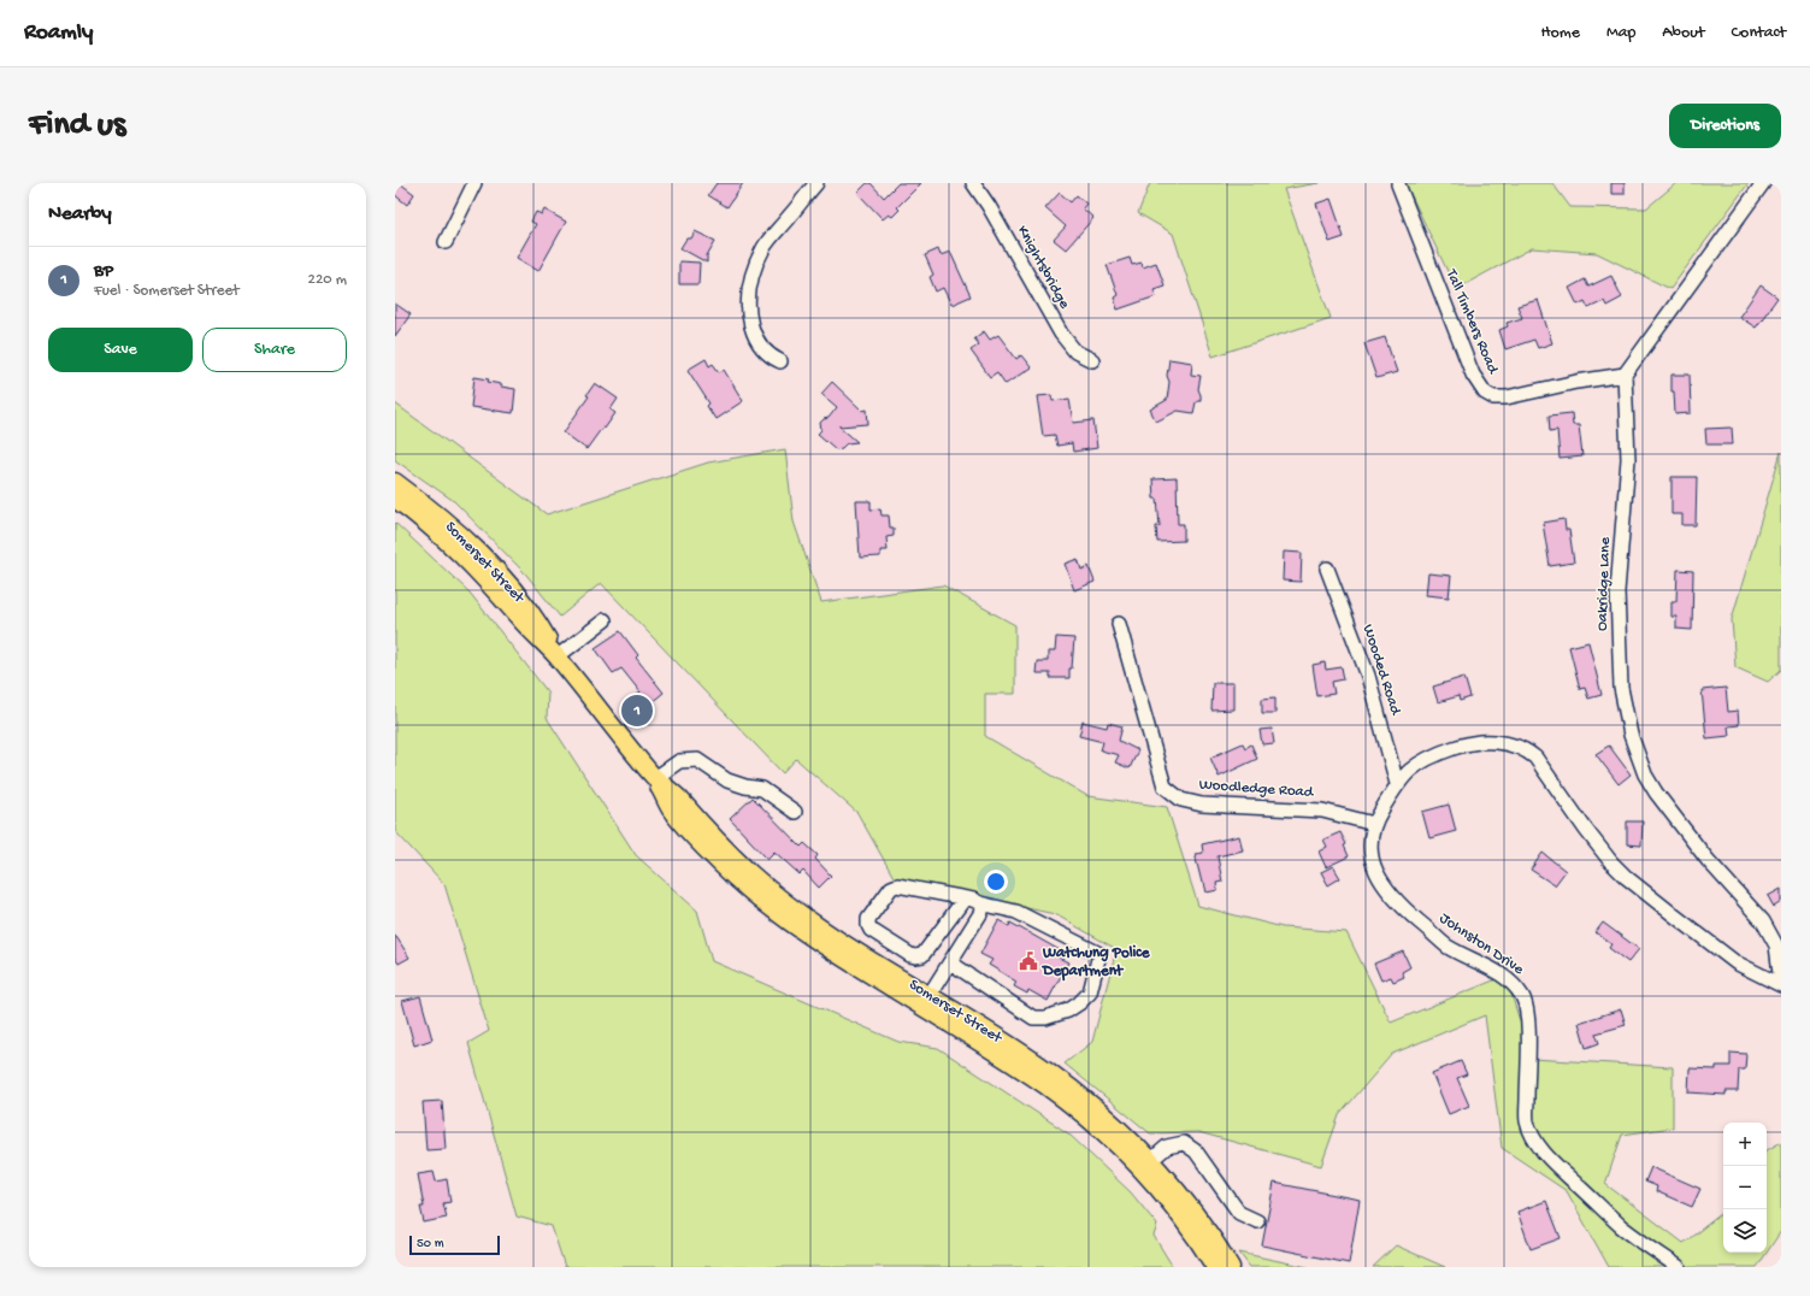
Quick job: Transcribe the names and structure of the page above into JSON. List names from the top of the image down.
{
  "streets": {
    "main road": ["Somerset Street"],
    "street": [
      "Knightsbridge",
      "Tall Timbers Road",
      "Oakridge Lane",
      "Wooded Road",
      "Woodledge Road",
      "Johnston Drive"
    ]
  },
  "crossings": [
    ["Tall Timbers Road", "Oakridge Lane"],
    ["Oakridge Lane", "Johnston Drive"],
    ["Wooded Road", "Johnston Drive"],
    ["Woodledge Road", "Johnston Drive"]
  ],
  "places": {
    "public building": ["Watchung Police Department"]
  },
  "scale_bar": "50 m",
  "page": {
    "header": "Roamly",
    "nav": [
      "Home",
      "Map",
      "About",
      "Contact"
    ],
    "buttons": [
      "Directions",
      ["Save", "Share"]
    ],
    "title": "Find us",
    "heading": "Nearby",
    "list": [
      {
        "mark": "1",
        "name": "BP",
        "note": "Fuel · Somerset Street",
        "value": "220 m"
      }
    ],
    "pins": "1",
    "map_buttons": ["+", "−"],
    "scale": "50 m"
  }
}
